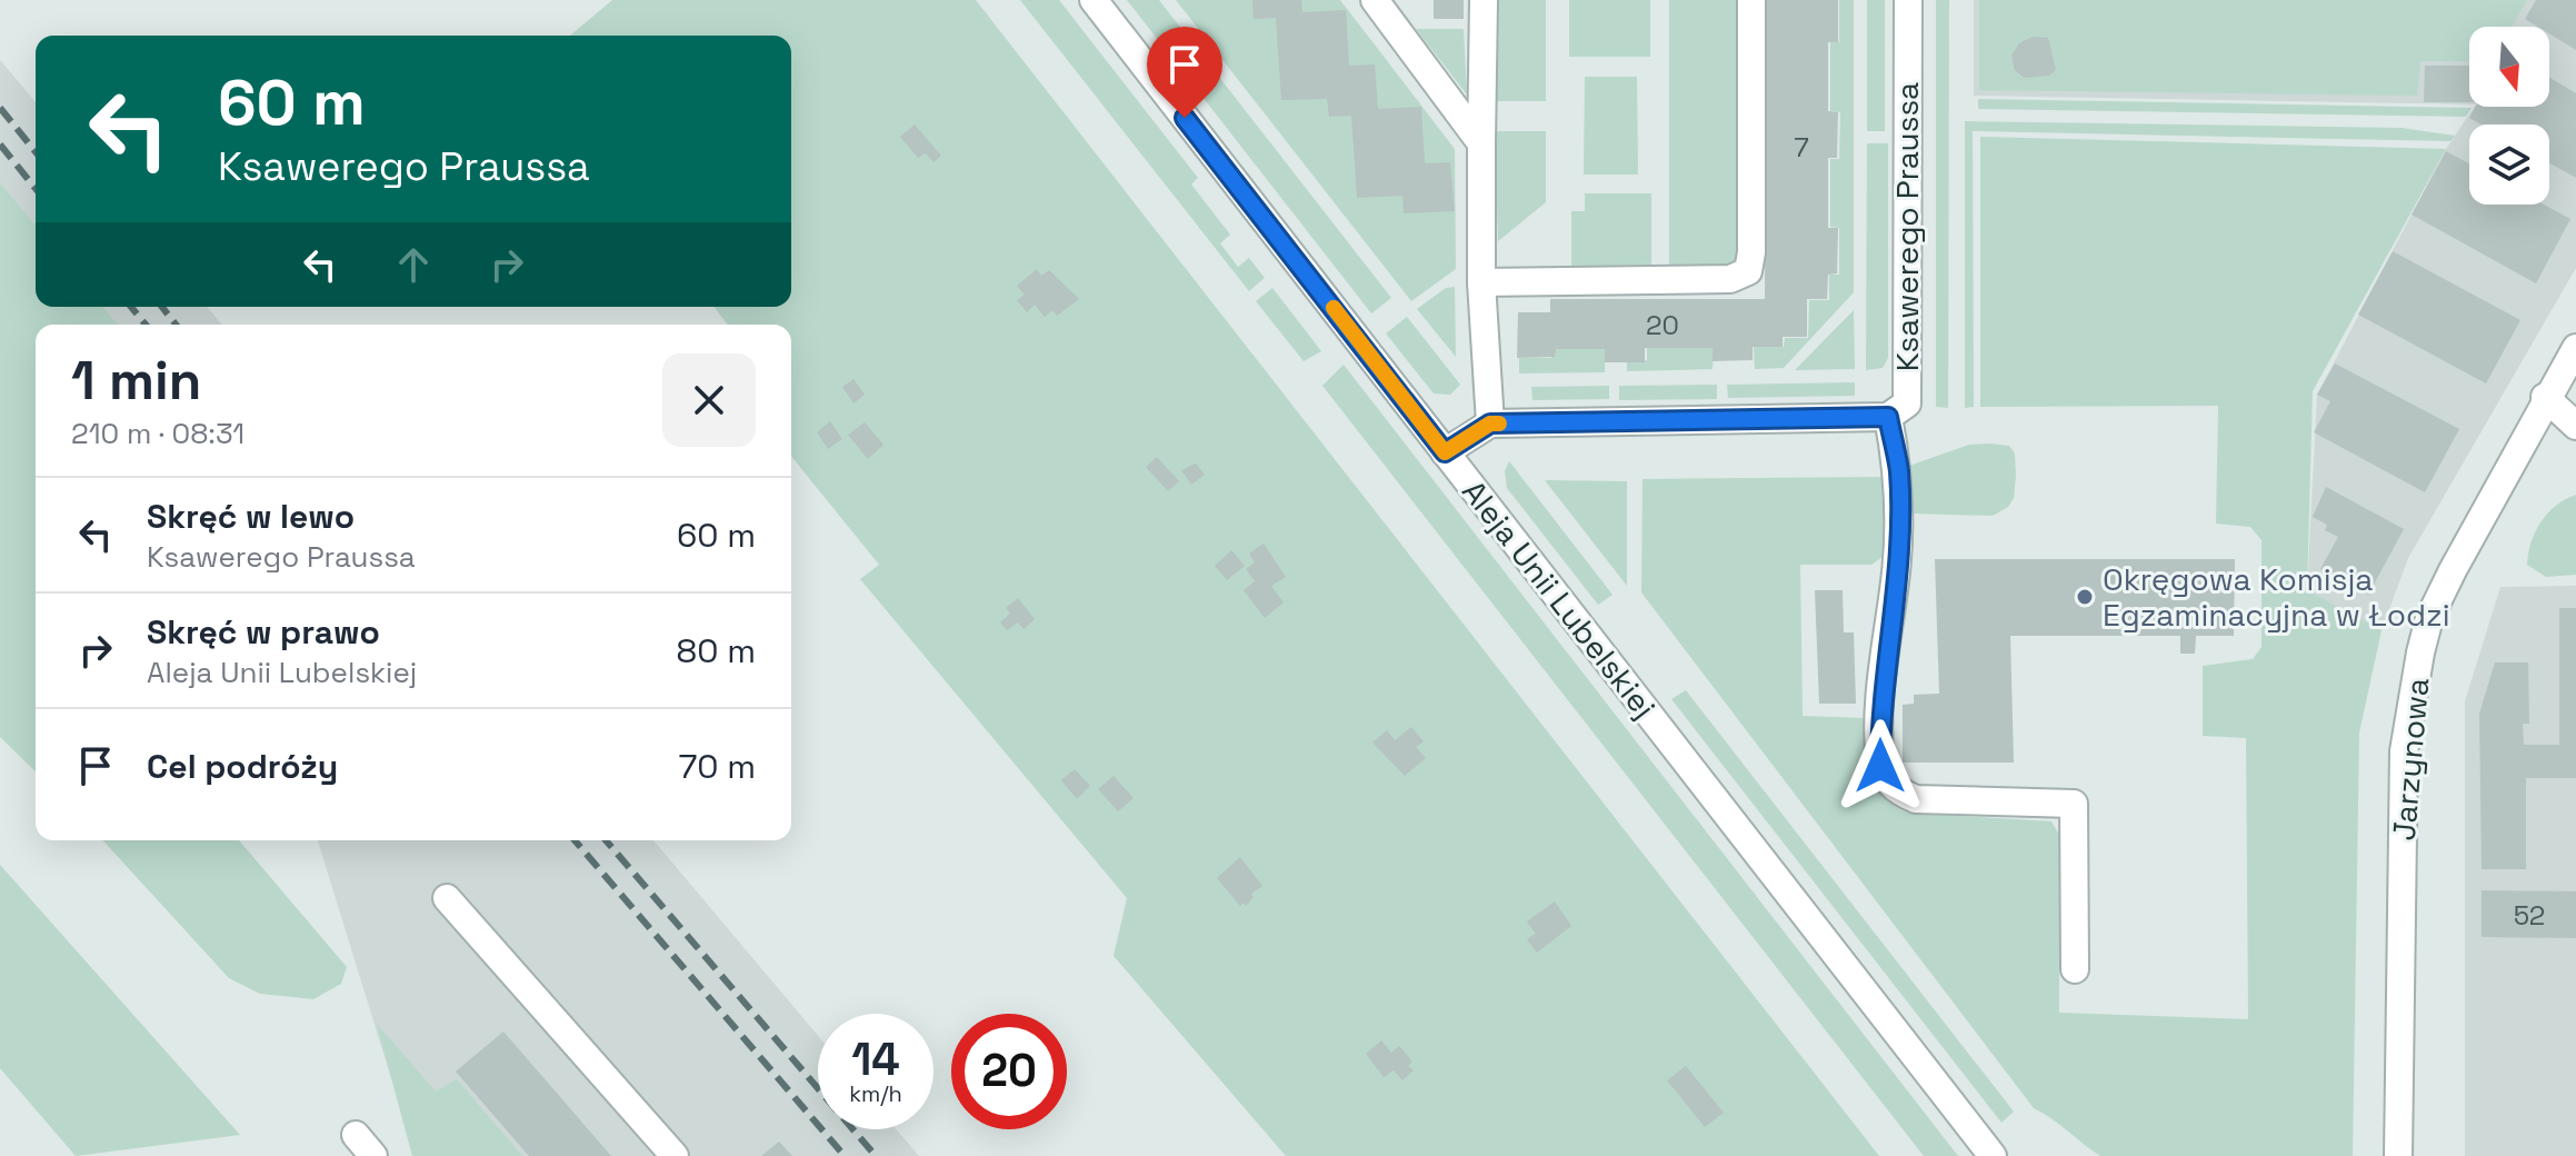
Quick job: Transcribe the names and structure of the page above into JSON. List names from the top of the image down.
{
  "streets": {
    "street": ["Ksawerego Praussa", "Aleja Unii Lubelskiej", "Jarzynowa"]
  },
  "places": ["Okręgowa Komisja Egzaminacyjna w Łodzi"],
  "house_numbers": ["7", "20", "52"],
  "north": "bottom",
  "page": {
    "turn": ["60 m", "Ksawerego Praussa"],
    "heading": ["1 min", "210 m · 08:31"],
    "list": [
      {
        "name": "Skręć w lewo",
        "note": "Ksawerego Praussa",
        "value": "60 m"
      },
      {
        "name": "Skręć w prawo",
        "note": "Aleja Unii Lubelskiej",
        "value": "80 m"
      },
      {
        "name": "Cel podróży",
        "value": "70 m"
      }
    ],
    "speed": "14 km/h",
    "limit": "20"
  }
}
